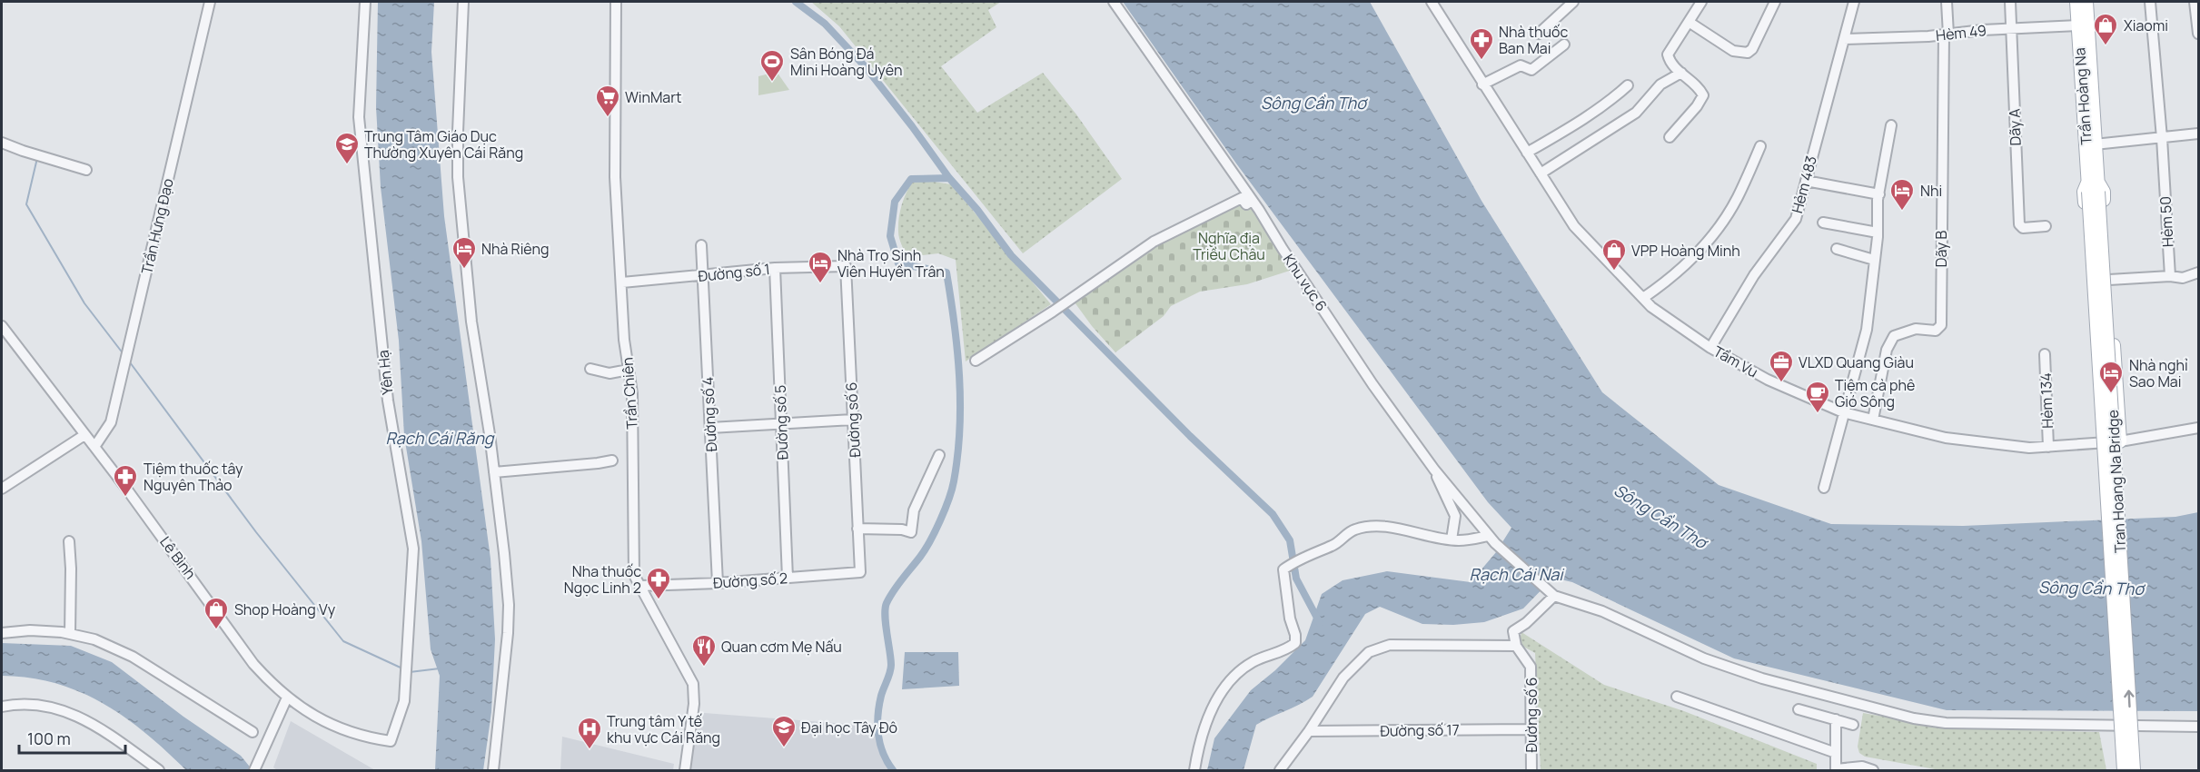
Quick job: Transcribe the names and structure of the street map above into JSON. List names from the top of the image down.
{
  "streets": {
    "main road": ["Trần Hoàng Na", "Tran Hoang Na Bridge"],
    "street": [
      "Hèm 49",
      "Dãy A",
      "Hẻm 483",
      "Hẻm 50",
      "Trần Hưng Đạo",
      "Dãy B",
      "Đường số 1",
      "Khu vực 6",
      "Tầm Vu",
      "Yên Hạ",
      "Trần Chiên",
      "Hẻm 134",
      "Đường số 4",
      "Đường số 6",
      "Đường số 5",
      "Lê Bình",
      "Đường số 2",
      "Đường số 17"
    ]
  },
  "crossings": [
    ["Hèm 49", "Trần Hoàng Na"],
    ["Hèm 49", "Dãy A"],
    ["Hèm 49", "Hẻm 483"],
    ["Hèm 49", "Dãy B"],
    ["Trần Hoàng Na", "Tran Hoang Na Bridge"],
    ["Hẻm 483", "Tầm Vu"],
    ["Trần Hưng Đạo", "Lê Bình"],
    ["Dãy B", "Tầm Vu"],
    ["Đường số 1", "Trần Chiên"],
    ["Đường số 1", "Đường số 4"],
    ["Đường số 1", "Đường số 6"],
    ["Đường số 1", "Đường số 5"],
    ["Khu vực 6", "Đường số 6"],
    ["Tầm Vu", "Hẻm 134"],
    ["Yên Hạ", "Lê Bình"],
    ["Trần Chiên", "Đường số 2"],
    ["Đường số 4", "Đường số 2"],
    ["Đường số 6", "Đường số 2"],
    ["Đường số 6", "Đường số 17"],
    ["Đường số 5", "Đường số 2"]
  ],
  "water": ["Sông Cần Thơ", "Rạch Cái Răng", "Rạch Cái Nai"],
  "parks": ["Nghĩa địa Triều Châu"],
  "places": {
    "shop": ["Xiaomi", "VPP Hoàng Minh", "Shop Hoàng Vy"],
    "pharmacy": ["Nhà thuốc Ban Mai", "Tiệm thuốc tây Nguyên Thảo", "Nha thuốc Ngọc Linh 2"],
    "sports": ["Sân Bóng Đá Mini Hoàng Uyên"],
    "supermarket": ["WinMart"],
    "school or university": ["Trung Tâm Giáo Dục Thường Xuyên Cái Răng", "Đại học Tây Đô"],
    "hotel": [
      "Nhi",
      "Nhà Riêng",
      "Nhà Trọ Sinh Viên Huyền Trân",
      "Nhà nghỉ Sao Mai"
    ],
    "office": ["VLXD Quang Giàu"],
    "cafe": ["Tiệm cà phê Gió Sông"],
    "restaurant": ["Quan cơm Mẹ Nấu"],
    "hospital": ["Trung tâm Y tế khu vực Cái Răng"]
  },
  "scale_bar": "100 m"
}
